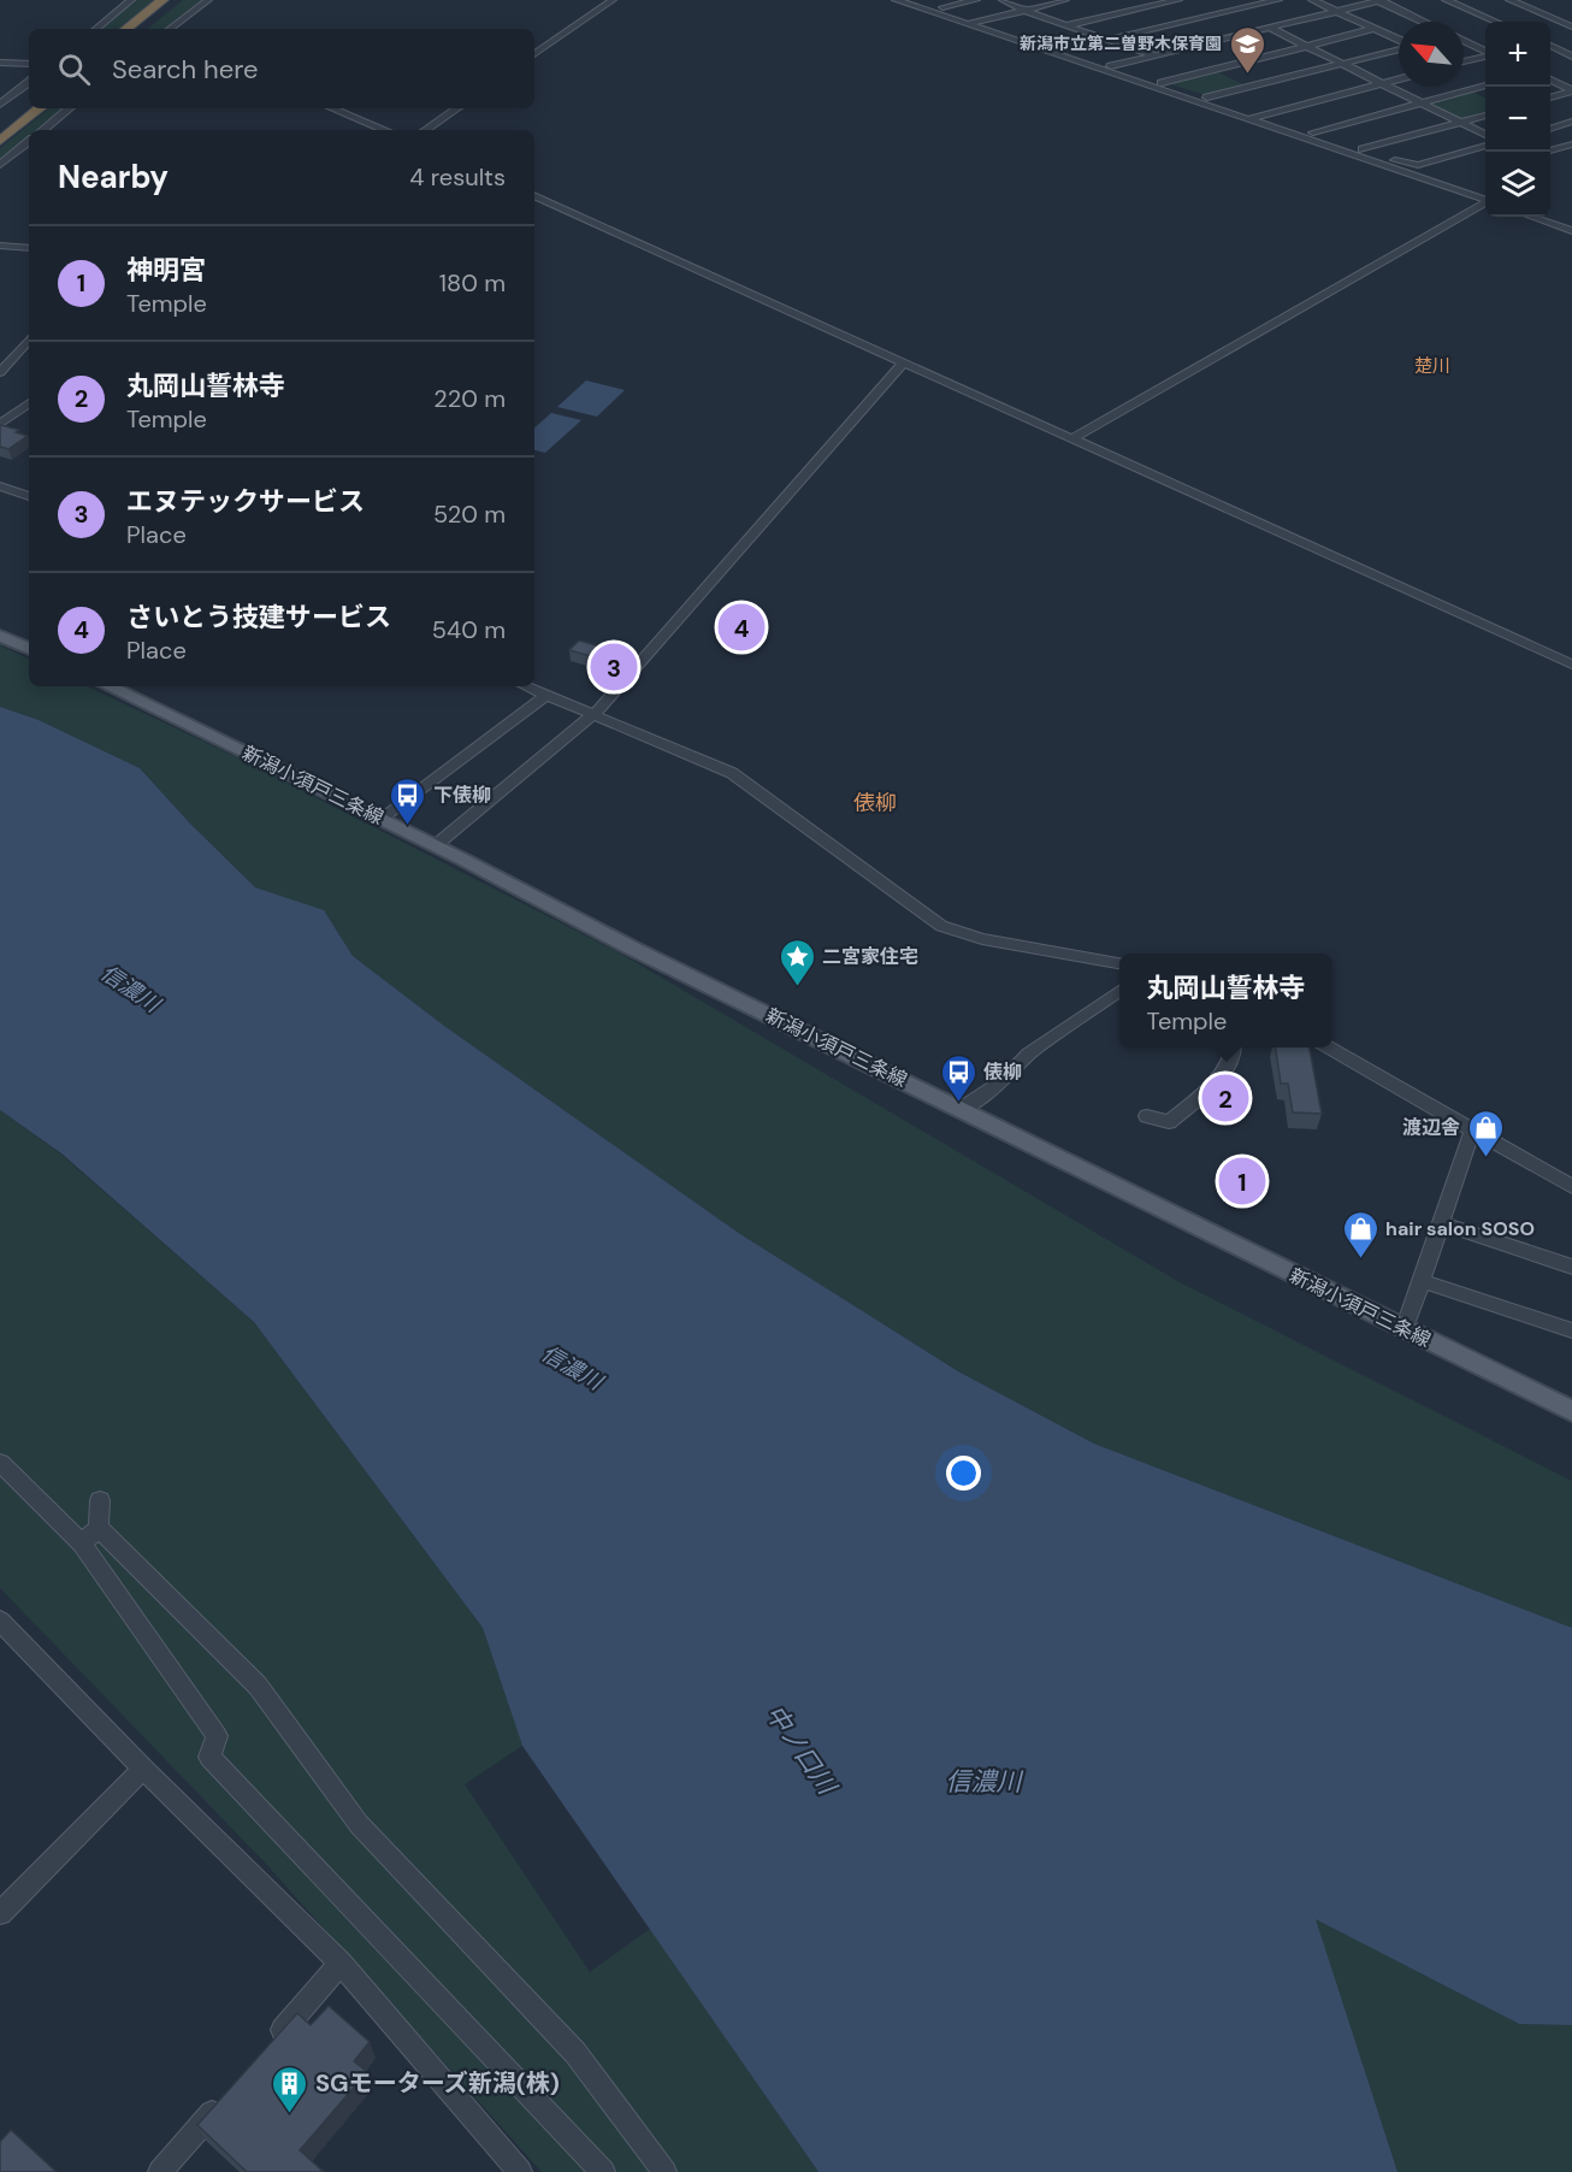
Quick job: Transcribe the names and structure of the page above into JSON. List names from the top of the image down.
{
  "streets": {
    "main road": ["新潟小須戸三条線"]
  },
  "districts": ["楚川", "俵柳"],
  "water": ["信濃川", "中ノ口川"],
  "places": {
    "school or university": ["新潟市立第二曽野木保育園"],
    "bus stop": ["下俵柳", "俵柳"],
    "place": ["二宮家住宅"],
    "shop": ["渡辺舎", "hair salon SOSO"],
    "building": ["SGモーターズ新潟(株)"]
  },
  "north": "top left",
  "page": {
    "map_buttons": ["+", "−"],
    "search": "Search here",
    "heading": ["Nearby", "4 results"],
    "list": [
      {
        "mark": "1",
        "name": "神明宮",
        "note": "Temple",
        "value": "180 m"
      },
      {
        "mark": "2",
        "name": "丸岡山誓林寺",
        "note": "Temple",
        "value": "220 m"
      },
      {
        "mark": "3",
        "name": "エヌテックサービス",
        "note": "Place",
        "value": "520 m"
      },
      {
        "mark": "4",
        "name": "さいとう技建サービス",
        "note": "Place",
        "value": "540 m"
      }
    ],
    "pins": [
      "4",
      "3",
      "2",
      "1"
    ],
    "popup": ["丸岡山誓林寺", "Temple"]
  }
}
